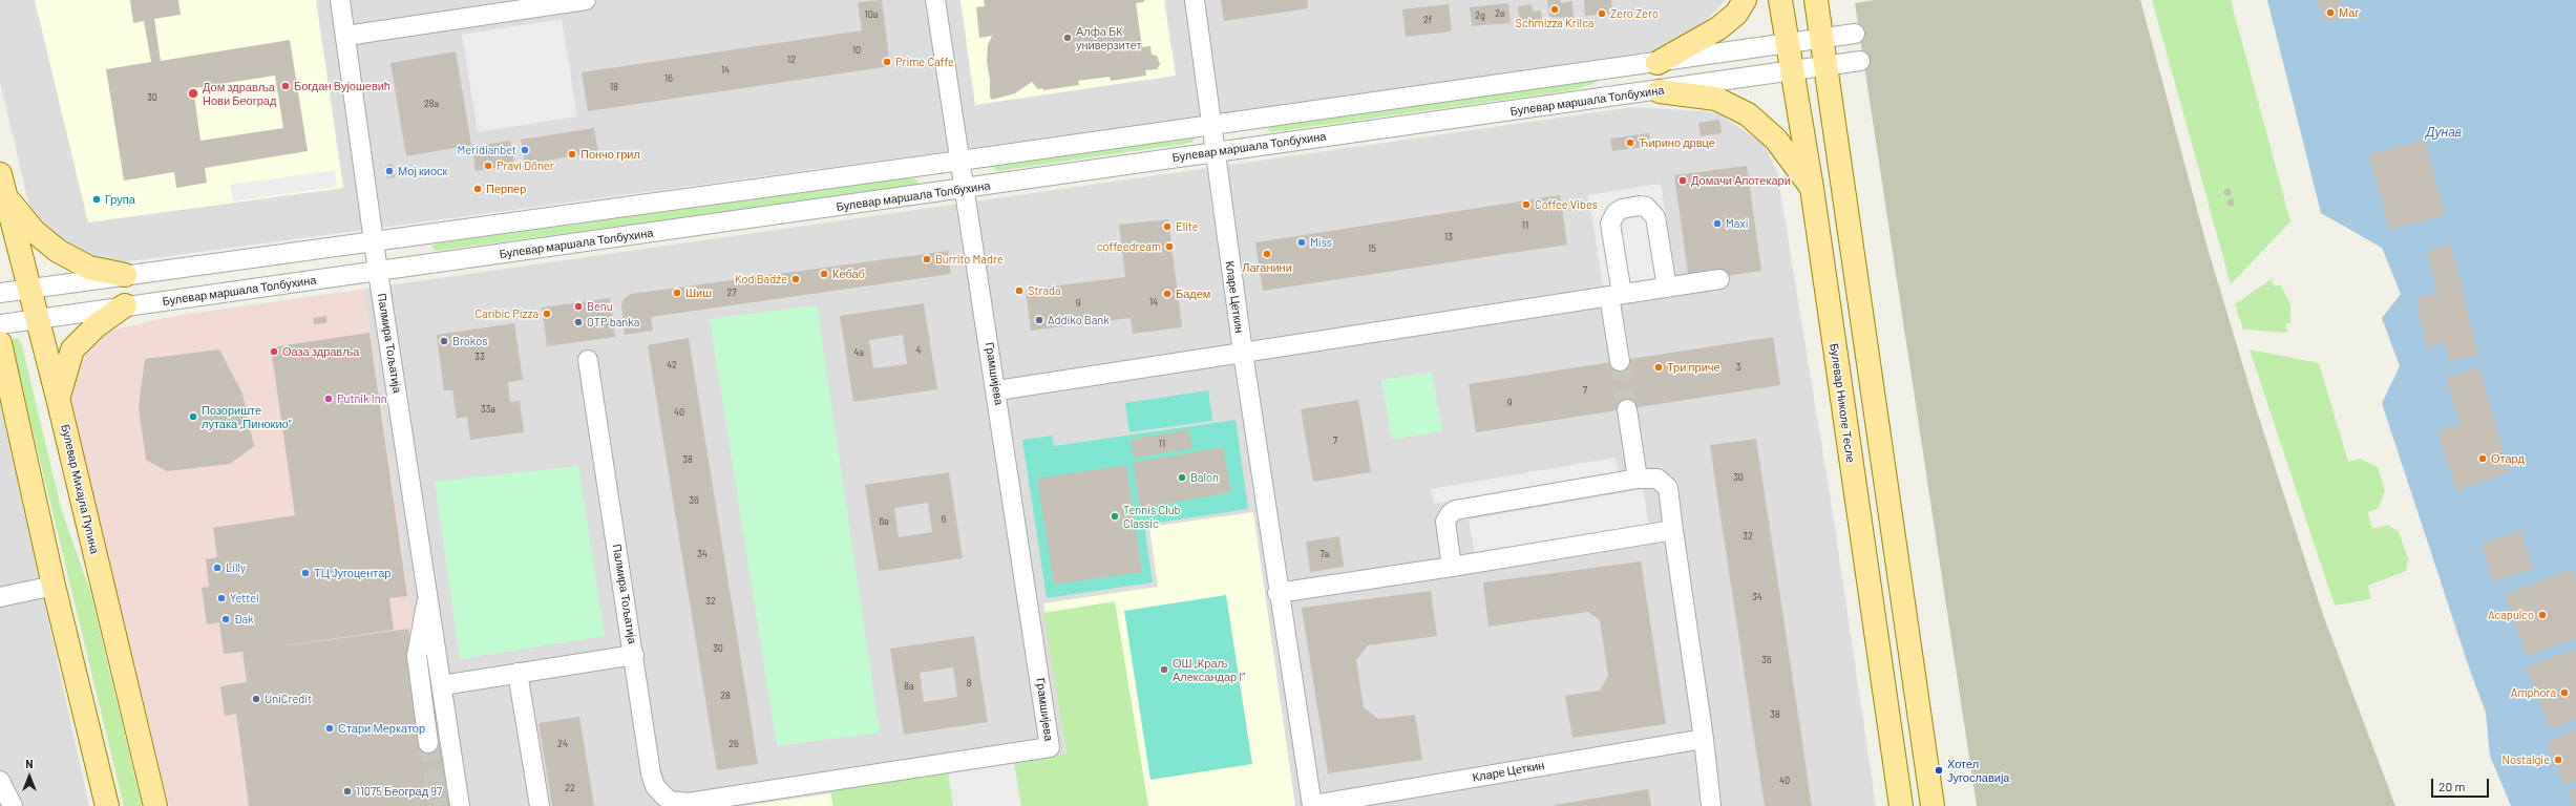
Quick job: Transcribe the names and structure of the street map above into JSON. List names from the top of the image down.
{
  "streets": {
    "main road": ["Булевар Николе Тесле", "Булевар Михајла Пупина"],
    "street": [
      "Булевар маршала Толбухина",
      "Кларе Цеткин",
      "Палмира Тољатија",
      "Грамшијева"
    ]
  },
  "crossings": [
    ["Булевар маршала Толбухина", "Кларе Цеткин"],
    ["Булевар маршала Толбухина", "Палмира Тољатија"],
    ["Булевар маршала Толбухина", "Грамшијева"],
    ["Булевар маршала Толбухина", "Булевар Николе Тесле"],
    ["Булевар маршала Толбухина", "Булевар Михајла Пупина"],
    ["Палмира Тољатија", "Грамшијева"]
  ],
  "water": ["Дунав"],
  "places": [
    "Schmizza Krilca",
    "Маг",
    "Zero Zero",
    "Алфа БК универзитет",
    "Prime Caffe",
    "Богдан Вујошевић",
    "Дом здравља Нови Београд",
    "Ћирино дрвце",
    "Meridianbet",
    "Пончо грил",
    "Pravi Döner",
    "Мој киоск",
    "Домачи Апотекари",
    "Перпер",
    "Група",
    "Coffee Vibes",
    "Maxi",
    "Elite",
    "Miss",
    "coffeedream",
    "Лаганини",
    "Burrito Madre",
    "Кебаб",
    "Kod Badže",
    "Strada",
    "Шиш",
    "Бадем",
    "Benu",
    "Caribic Pizza",
    "Addiko Bank",
    "OTP banka",
    "Brokos",
    "Оаза здравља",
    "Три приче",
    "Putnik Inn",
    "Позориште лутака „Пинокио”",
    "Отард",
    "Balon",
    "Tennis Club Classic",
    "Lilly",
    "ТЦ Југоцентар",
    "Yettel",
    "Acapulco",
    "Đak",
    "ОШ „Краљ Александар I”",
    "Amphora",
    "UniCredit",
    "Стари Меркатор",
    "Nostalgie",
    "Хотел Југославија",
    "11075 Београд 97"
  ],
  "house_numbers": [
    "2e",
    "10a",
    "2g",
    "2f",
    "10",
    "12",
    "14",
    "16",
    "18",
    "30",
    "28a",
    "11",
    "13",
    "15",
    "27",
    "14",
    "9",
    "4",
    "4a",
    "33",
    "42",
    "3",
    "7",
    "9",
    "33a",
    "40",
    "7",
    "11",
    "38",
    "30",
    "36",
    "6",
    "6a",
    "32",
    "34",
    "7a",
    "34",
    "32",
    "30",
    "36",
    "8",
    "8a",
    "28",
    "38",
    "24",
    "26",
    "40",
    "22"
  ],
  "scale_bar": "20 m",
  "north": "top"
}
